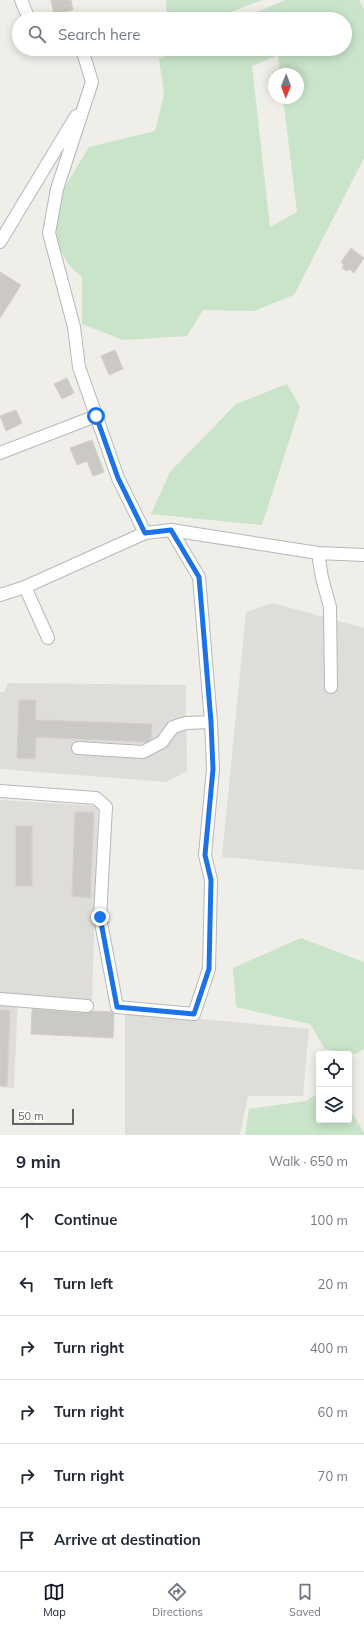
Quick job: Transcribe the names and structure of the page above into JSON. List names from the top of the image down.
{
  "scale_bar": "50 m",
  "north": "bottom",
  "page": {
    "search": "Search here",
    "scale": "50 m",
    "heading": ["9 min", "Walk · 650 m"],
    "list": [
      ["Continue", "100 m"],
      ["Turn left", "20 m"],
      ["Turn right", "400 m"],
      ["Turn right", "60 m"],
      ["Turn right", "70 m"],
      "Arrive at destination"
    ],
    "nav": ["Map", "Directions", "Saved"]
  }
}
